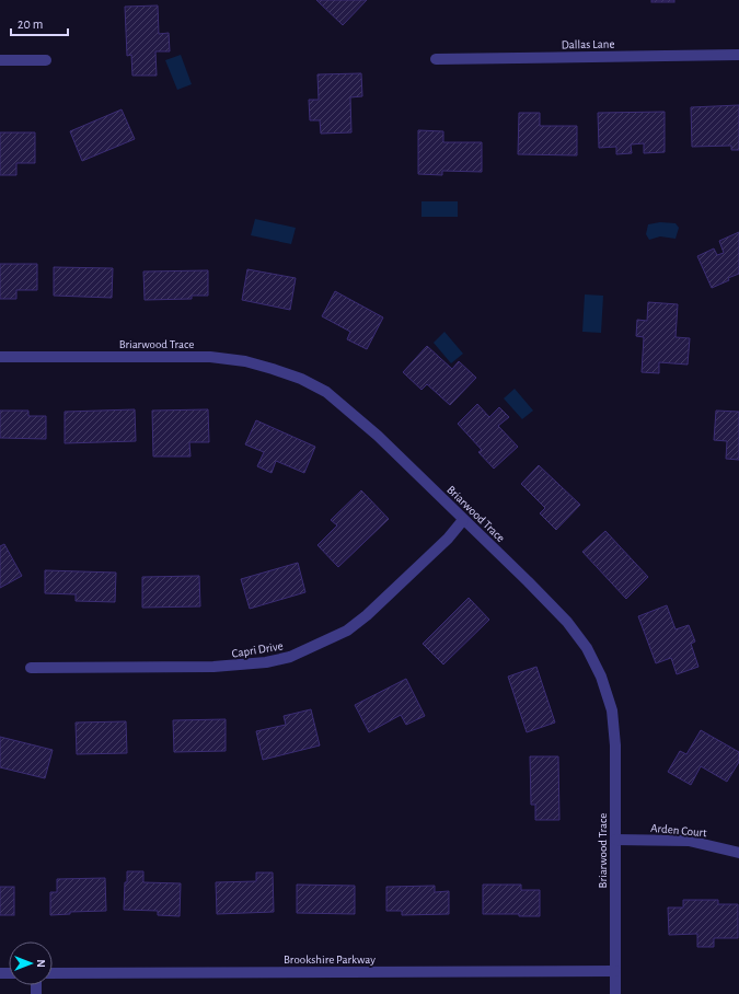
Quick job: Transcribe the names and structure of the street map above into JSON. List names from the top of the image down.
{
  "streets": {
    "street": [
      "Dallas Lane",
      "Briarwood Trace",
      "Capri Drive",
      "Arden Court",
      "Brookshire Parkway"
    ]
  },
  "crossings": [
    ["Briarwood Trace", "Capri Drive"],
    ["Briarwood Trace", "Arden Court"],
    ["Briarwood Trace", "Brookshire Parkway"]
  ],
  "scale_bar": "20 m",
  "north": "right"
}
